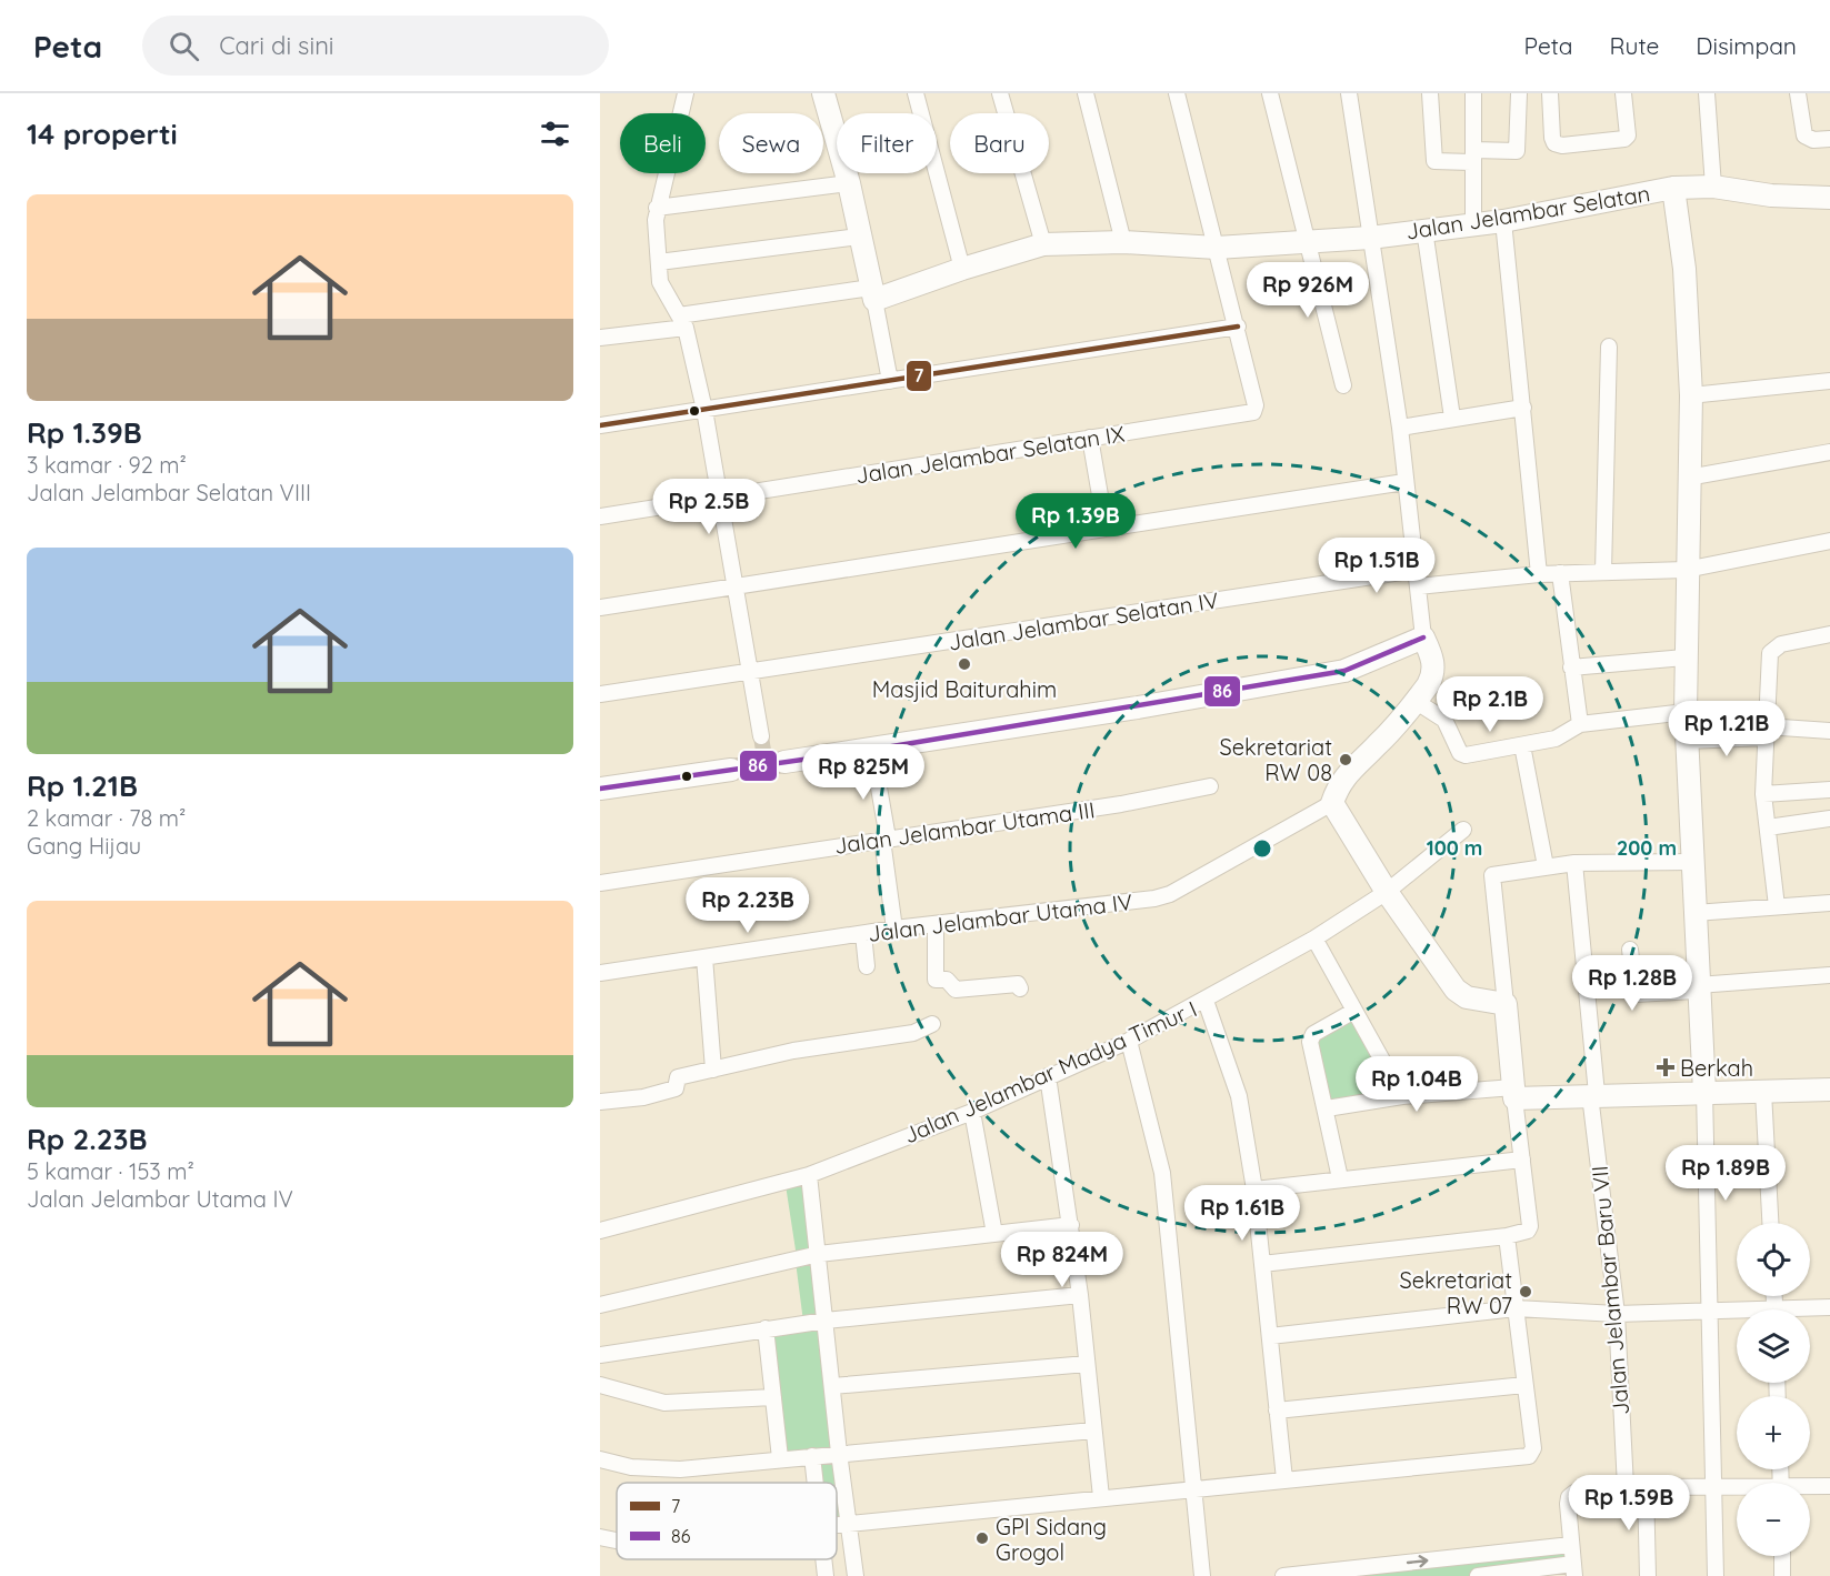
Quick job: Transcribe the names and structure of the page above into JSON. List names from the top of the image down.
{
  "streets": {
    "street": [
      "Jalan Jelambar Selatan",
      "Jalan Jelambar Selatan IX",
      "Jalan Jelambar Selatan IV",
      "Jalan Jelambar Utama III",
      "Jalan Jelambar Utama IV",
      "Jalan Jelambar Madya Timur I",
      "Jalan Jelambar Baru VII"
    ]
  },
  "places": {
    "other": [
      "Masjid Baiturahim",
      "Sekretariat RW 08",
      "Sekretariat RW 07",
      "GPI Sidang Grogol"
    ],
    "health": ["Berkah"]
  },
  "lines": ["transit line 7", "transit line 86"],
  "legend": ["7", "86"],
  "page": {
    "header": "Peta",
    "search": "Cari di sini",
    "nav": ["Peta", "Rute", "Disimpan"],
    "heading": "14 properti",
    "chip": [
      "Beli",
      "Sewa",
      "Filter",
      "Baru"
    ],
    "list": [
      {
        "name": "Rp 1.39B",
        "note": "3 kamar · 92 m² · Jalan Jelambar Selatan VIII"
      },
      {
        "name": "Rp 1.21B",
        "note": "2 kamar · 78 m² · Gang Hijau"
      },
      {
        "name": "Rp 2.23B",
        "note": "5 kamar · 153 m² · Jalan Jelambar Utama IV"
      }
    ],
    "price": [
      "Rp 926M",
      "Rp 2.5B",
      "Rp 1.39B",
      "Rp 1.51B",
      "Rp 2.1B",
      "Rp 1.21B",
      "Rp 825M",
      "Rp 2.23B",
      "Rp 1.28B",
      "Rp 1.04B",
      "Rp 1.89B",
      "Rp 1.61B",
      "Rp 824M",
      "Rp 1.59B"
    ],
    "map_buttons": ["+", "−"]
  },
  "rings": ["100 m", "200 m"]
}
